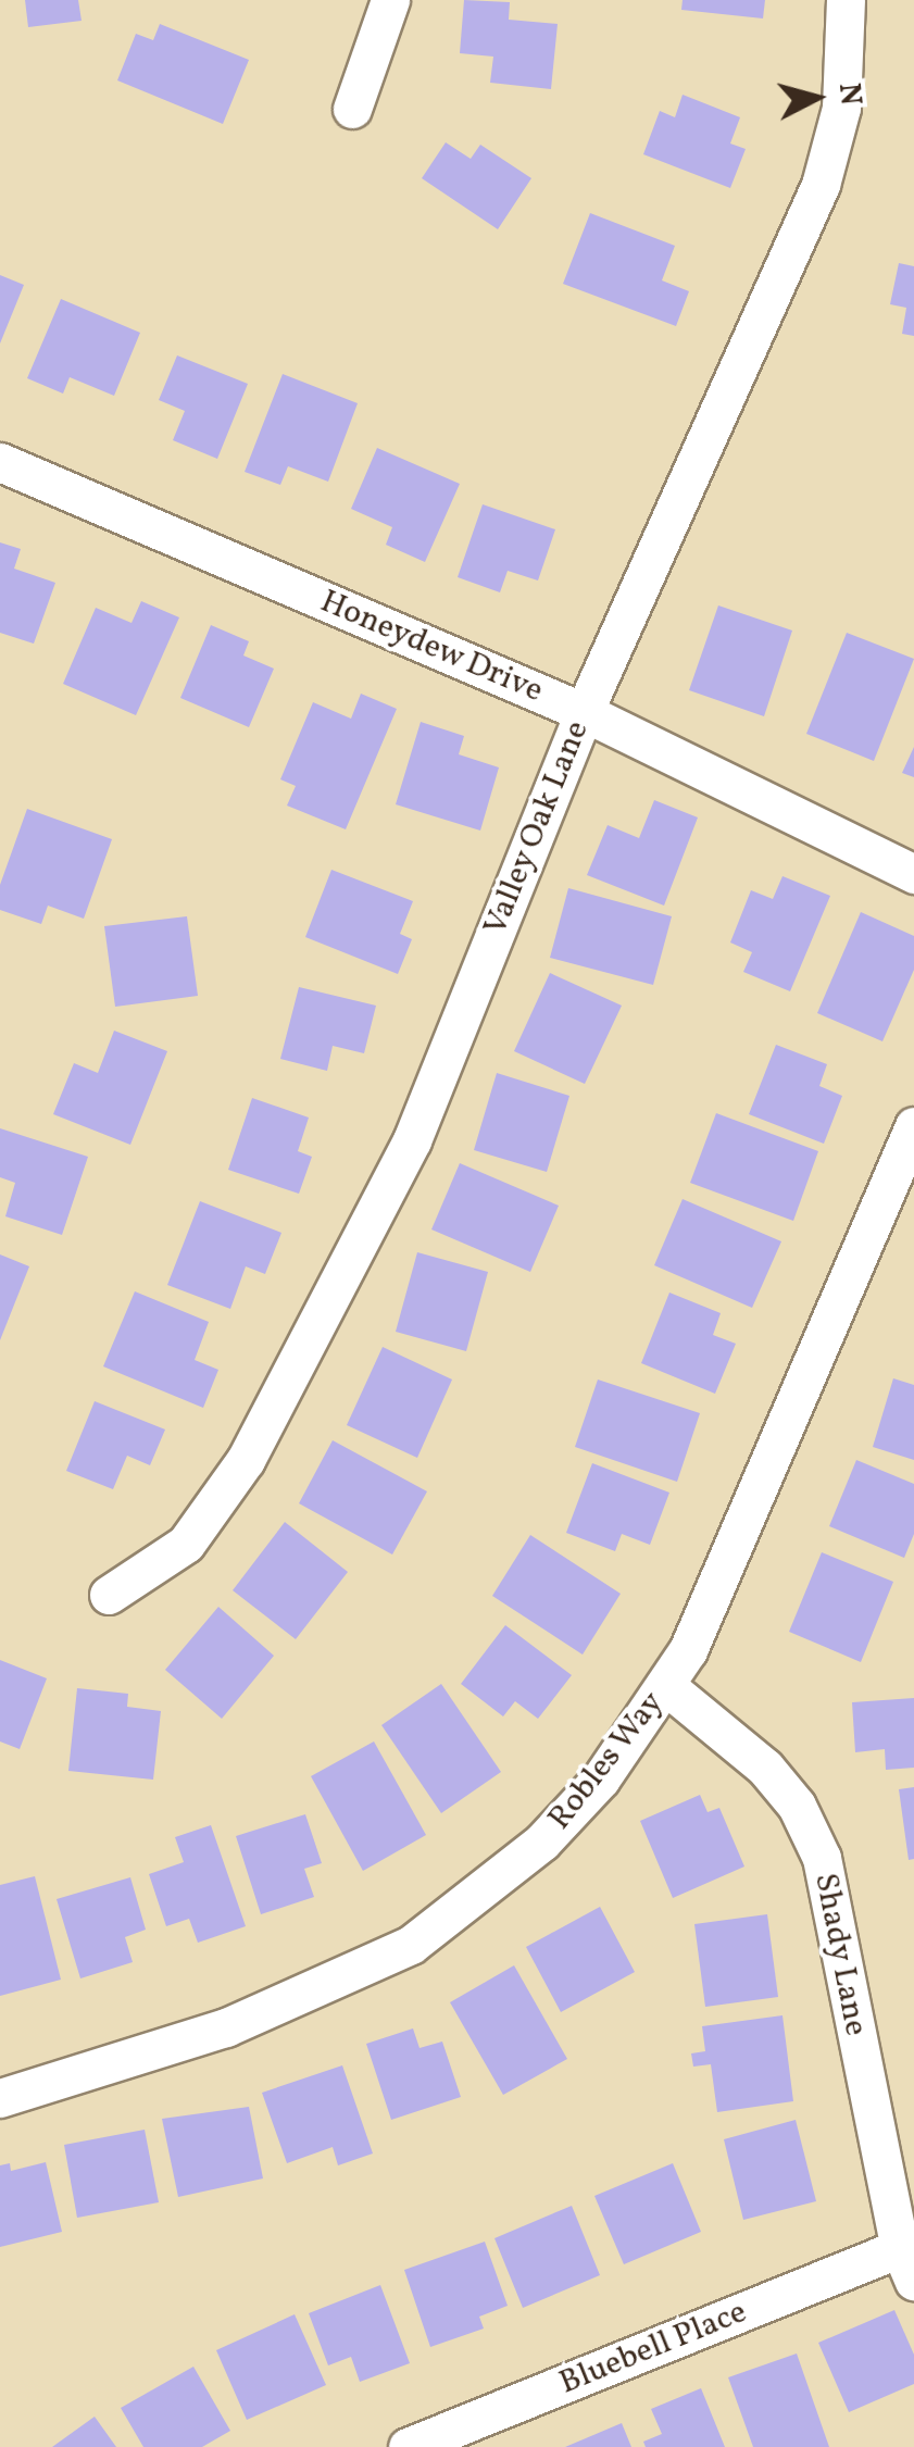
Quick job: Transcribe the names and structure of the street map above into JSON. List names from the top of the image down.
{
  "streets": {
    "street": [
      "Honeydew Drive",
      "Valley Oak Lane",
      "Robles Way",
      "Shady Lane",
      "Bluebell Place"
    ]
  },
  "crossings": [
    ["Honeydew Drive", "Valley Oak Lane"],
    ["Robles Way", "Shady Lane"],
    ["Shady Lane", "Bluebell Place"]
  ],
  "north": "right"
}
